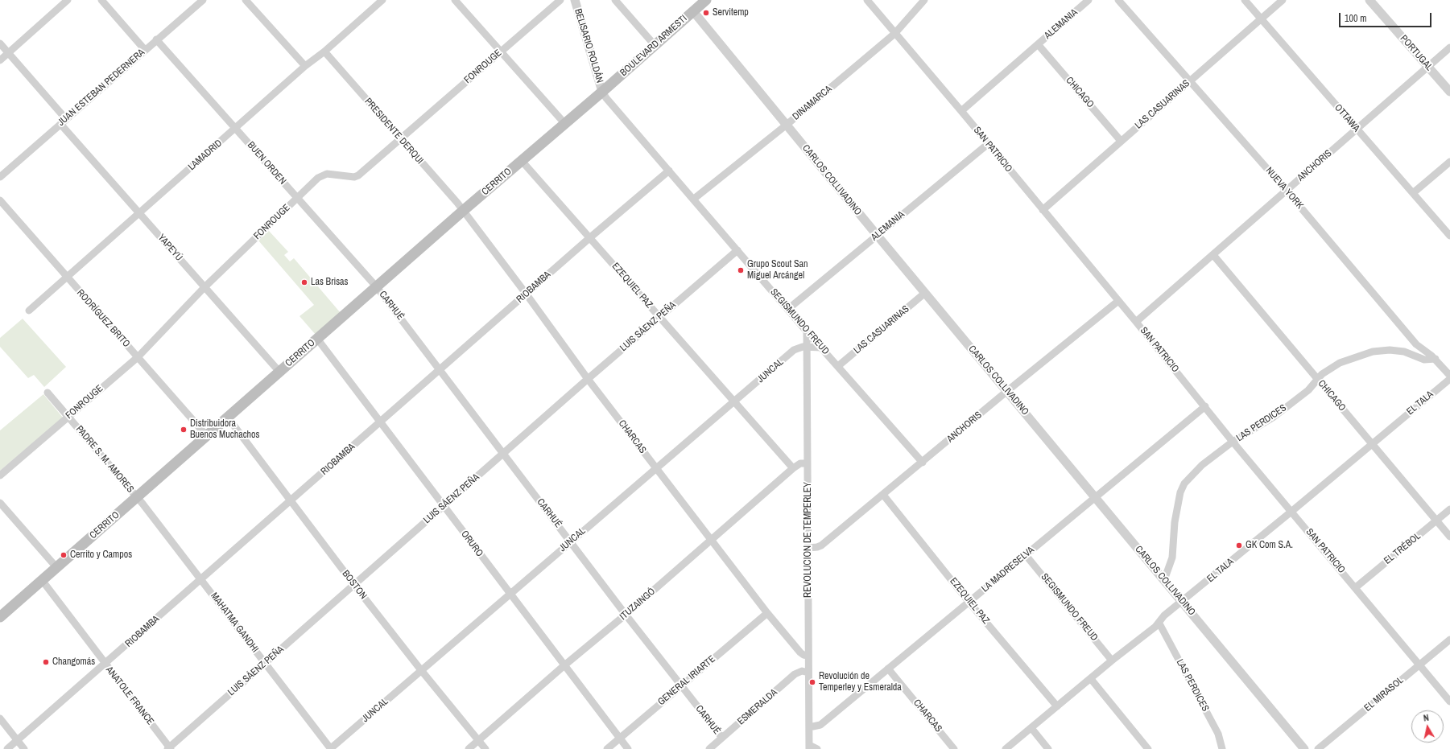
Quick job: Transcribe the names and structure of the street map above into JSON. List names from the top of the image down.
{
  "streets": {
    "main road": ["BOULEVARD ARMESTI", "CERRITO"],
    "street": [
      "ALEMANIA",
      "BELISARIO ROLDÁN",
      "PORTUGAL",
      "FONROUGE",
      "JUAN ESTEBAN PEDERNERA",
      "CHICAGO",
      "DINAMARCA",
      "LAS CASUARINAS",
      "OTTAWA",
      "PRESIDENTE DERQUI",
      "SAN PATRICIO",
      "LAMADRID",
      "BUEN ORDEN",
      "ANCHORIS",
      "CARLOS COLLIVADINO",
      "NUEVA YORK",
      "YAPEYÚ",
      "EZEQUIEL PAZ",
      "RIOBAMBA",
      "CARHUÉ",
      "RODRÍGUEZ BRITO",
      "SEGISMUNDO FREUD",
      "LUIS SÁENZ PEÑA",
      "JUNCAL",
      "EL TALA",
      "LAS PERDICES",
      "CHARCAS",
      "PADRE S. M. AMORES",
      "REVOLUCION DE TEMPERLEY",
      "ORURO",
      "EL TRÉBOL",
      "LA MADRESELVA",
      "BOSTON",
      "ITUZAINGÓ",
      "MAHATMA GANDHI",
      "GENERAL IRIARTE",
      "EL MIRASOL",
      "ANATOLE FRANCE",
      "ESMERALDA"
    ]
  },
  "crossings": [
    ["ALEMANIA", "CHICAGO"],
    ["ALEMANIA", "SAN PATRICIO"],
    ["ALEMANIA", "CARLOS COLLIVADINO"],
    ["ALEMANIA", "SEGISMUNDO FREUD"],
    ["BELISARIO ROLDÁN", "BOULEVARD ARMESTI"],
    ["BELISARIO ROLDÁN", "CERRITO"],
    ["BELISARIO ROLDÁN", "SEGISMUNDO FREUD"],
    ["BOULEVARD ARMESTI", "CARLOS COLLIVADINO"],
    ["BOULEVARD ARMESTI", "CERRITO"],
    ["BOULEVARD ARMESTI", "SEGISMUNDO FREUD"],
    ["PORTUGAL", "ANCHORIS"],
    ["FONROUGE", "PRESIDENTE DERQUI"],
    ["FONROUGE", "BUEN ORDEN"],
    ["FONROUGE", "YAPEYÚ"],
    ["FONROUGE", "RODRÍGUEZ BRITO"],
    ["FONROUGE", "PADRE S. M. AMORES"],
    ["JUAN ESTEBAN PEDERNERA", "BUEN ORDEN"],
    ["JUAN ESTEBAN PEDERNERA", "YAPEYÚ"],
    ["CHICAGO", "LAS CASUARINAS"],
    ["CHICAGO", "ANCHORIS"],
    ["CHICAGO", "EL TALA"],
    ["CHICAGO", "LAS PERDICES"],
    ["CHICAGO", "EL TRÉBOL"],
    ["DINAMARCA", "SAN PATRICIO"],
    ["DINAMARCA", "CARLOS COLLIVADINO"],
    ["DINAMARCA", "SEGISMUNDO FREUD"],
    ["LAS CASUARINAS", "OTTAWA"],
    ["LAS CASUARINAS", "SAN PATRICIO"],
    ["LAS CASUARINAS", "CARLOS COLLIVADINO"],
    ["LAS CASUARINAS", "NUEVA YORK"],
    ["LAS CASUARINAS", "SEGISMUNDO FREUD"],
    ["OTTAWA", "ANCHORIS"],
    ["PRESIDENTE DERQUI", "LAMADRID"],
    ["PRESIDENTE DERQUI", "CERRITO"],
    ["PRESIDENTE DERQUI", "CHARCAS"],
    ["SAN PATRICIO", "ANCHORIS"],
    ["SAN PATRICIO", "EL TALA"],
    ["SAN PATRICIO", "LAS PERDICES"],
    ["SAN PATRICIO", "EL TRÉBOL"],
    ["SAN PATRICIO", "LA MADRESELVA"],
    ["SAN PATRICIO", "EL MIRASOL"],
    ["LAMADRID", "BUEN ORDEN"],
    ["LAMADRID", "YAPEYÚ"],
    ["LAMADRID", "RODRÍGUEZ BRITO"],
    ["BUEN ORDEN", "CERRITO"],
    ["BUEN ORDEN", "CARHUÉ"],
    ["ANCHORIS", "CARLOS COLLIVADINO"],
    ["ANCHORIS", "NUEVA YORK"],
    ["ANCHORIS", "EZEQUIEL PAZ"],
    ["ANCHORIS", "SEGISMUNDO FREUD"],
    ["ANCHORIS", "REVOLUCION DE TEMPERLEY"],
    ["CARLOS COLLIVADINO", "EL TALA"],
    ["CARLOS COLLIVADINO", "LAS PERDICES"],
    ["CARLOS COLLIVADINO", "LA MADRESELVA"],
    ["CERRITO", "YAPEYÚ"],
    ["CERRITO", "EZEQUIEL PAZ"],
    ["CERRITO", "CARHUÉ"],
    ["CERRITO", "RODRÍGUEZ BRITO"],
    ["CERRITO", "SEGISMUNDO FREUD"],
    ["CERRITO", "CHARCAS"],
    ["CERRITO", "PADRE S. M. AMORES"],
    ["CERRITO", "ORURO"],
    ["CERRITO", "BOSTON"],
    ["CERRITO", "MAHATMA GANDHI"],
    ["CERRITO", "ANATOLE FRANCE"],
    ["NUEVA YORK", "LAS PERDICES"],
    ["EZEQUIEL PAZ", "RIOBAMBA"],
    ["EZEQUIEL PAZ", "LUIS SÁENZ PEÑA"],
    ["EZEQUIEL PAZ", "JUNCAL"],
    ["EZEQUIEL PAZ", "EL TALA"],
    ["EZEQUIEL PAZ", "LA MADRESELVA"],
    ["EZEQUIEL PAZ", "ITUZAINGÓ"],
    ["RIOBAMBA", "CARHUÉ"],
    ["RIOBAMBA", "SEGISMUNDO FREUD"],
    ["RIOBAMBA", "CHARCAS"],
    ["RIOBAMBA", "ORURO"],
    ["RIOBAMBA", "BOSTON"],
    ["RIOBAMBA", "MAHATMA GANDHI"],
    ["RIOBAMBA", "ANATOLE FRANCE"],
    ["CARHUÉ", "LUIS SÁENZ PEÑA"],
    ["CARHUÉ", "JUNCAL"],
    ["CARHUÉ", "ITUZAINGÓ"],
    ["CARHUÉ", "GENERAL IRIARTE"],
    ["CARHUÉ", "ESMERALDA"],
    ["SEGISMUNDO FREUD", "LUIS SÁENZ PEÑA"],
    ["SEGISMUNDO FREUD", "JUNCAL"],
    ["SEGISMUNDO FREUD", "EL TALA"],
    ["SEGISMUNDO FREUD", "REVOLUCION DE TEMPERLEY"],
    ["SEGISMUNDO FREUD", "LA MADRESELVA"],
    ["LUIS SÁENZ PEÑA", "CHARCAS"],
    ["LUIS SÁENZ PEÑA", "ORURO"],
    ["LUIS SÁENZ PEÑA", "BOSTON"],
    ["LUIS SÁENZ PEÑA", "MAHATMA GANDHI"],
    ["LUIS SÁENZ PEÑA", "ANATOLE FRANCE"],
    ["JUNCAL", "CHARCAS"],
    ["JUNCAL", "REVOLUCION DE TEMPERLEY"],
    ["JUNCAL", "ORURO"],
    ["JUNCAL", "BOSTON"],
    ["JUNCAL", "MAHATMA GANDHI"],
    ["EL TALA", "LAS PERDICES"],
    ["CHARCAS", "REVOLUCION DE TEMPERLEY"],
    ["CHARCAS", "LA MADRESELVA"],
    ["CHARCAS", "ITUZAINGÓ"],
    ["CHARCAS", "GENERAL IRIARTE"],
    ["PADRE S. M. AMORES", "MAHATMA GANDHI"],
    ["REVOLUCION DE TEMPERLEY", "LA MADRESELVA"],
    ["REVOLUCION DE TEMPERLEY", "ITUZAINGÓ"],
    ["REVOLUCION DE TEMPERLEY", "ESMERALDA"],
    ["ORURO", "ITUZAINGÓ"],
    ["ORURO", "GENERAL IRIARTE"],
    ["BOSTON", "ITUZAINGÓ"]
  ],
  "places": [
    "Servitemp",
    "Grupo Scout San Miguel Arcángel",
    "Las Brisas",
    "Distribuidora Buenos Muchachos",
    "GK Com S.A.",
    "Cerrito y Campos",
    "Changomás",
    "Revolución de Temperley y Esmeralda"
  ],
  "scale_bar": "100 m",
  "north": "top"
}
